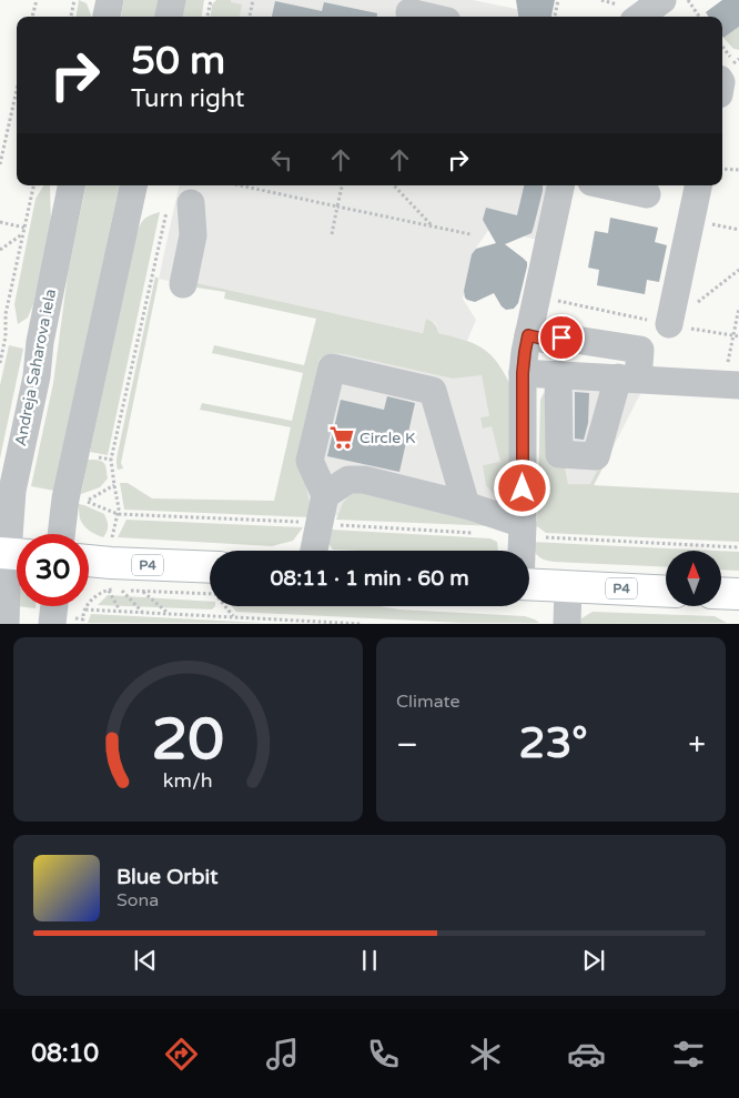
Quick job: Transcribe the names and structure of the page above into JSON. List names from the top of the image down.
{
  "streets": {
    "main road": ["P4"],
    "street": ["Andreja Saharova iela"]
  },
  "places": {
    "supermarket": ["Circle K"]
  },
  "north": "top",
  "page": {
    "turn": ["50 m", "Turn right"],
    "limit": "30",
    "trip": "08:11 · 1 min · 60 m",
    "tile": "Climate",
    "heat": ["−", "23°", "+"],
    "song": ["Blue Orbit", "Sona"],
    "tabs": "08:10",
    "gauge": ["20", "km/h"]
  }
}
